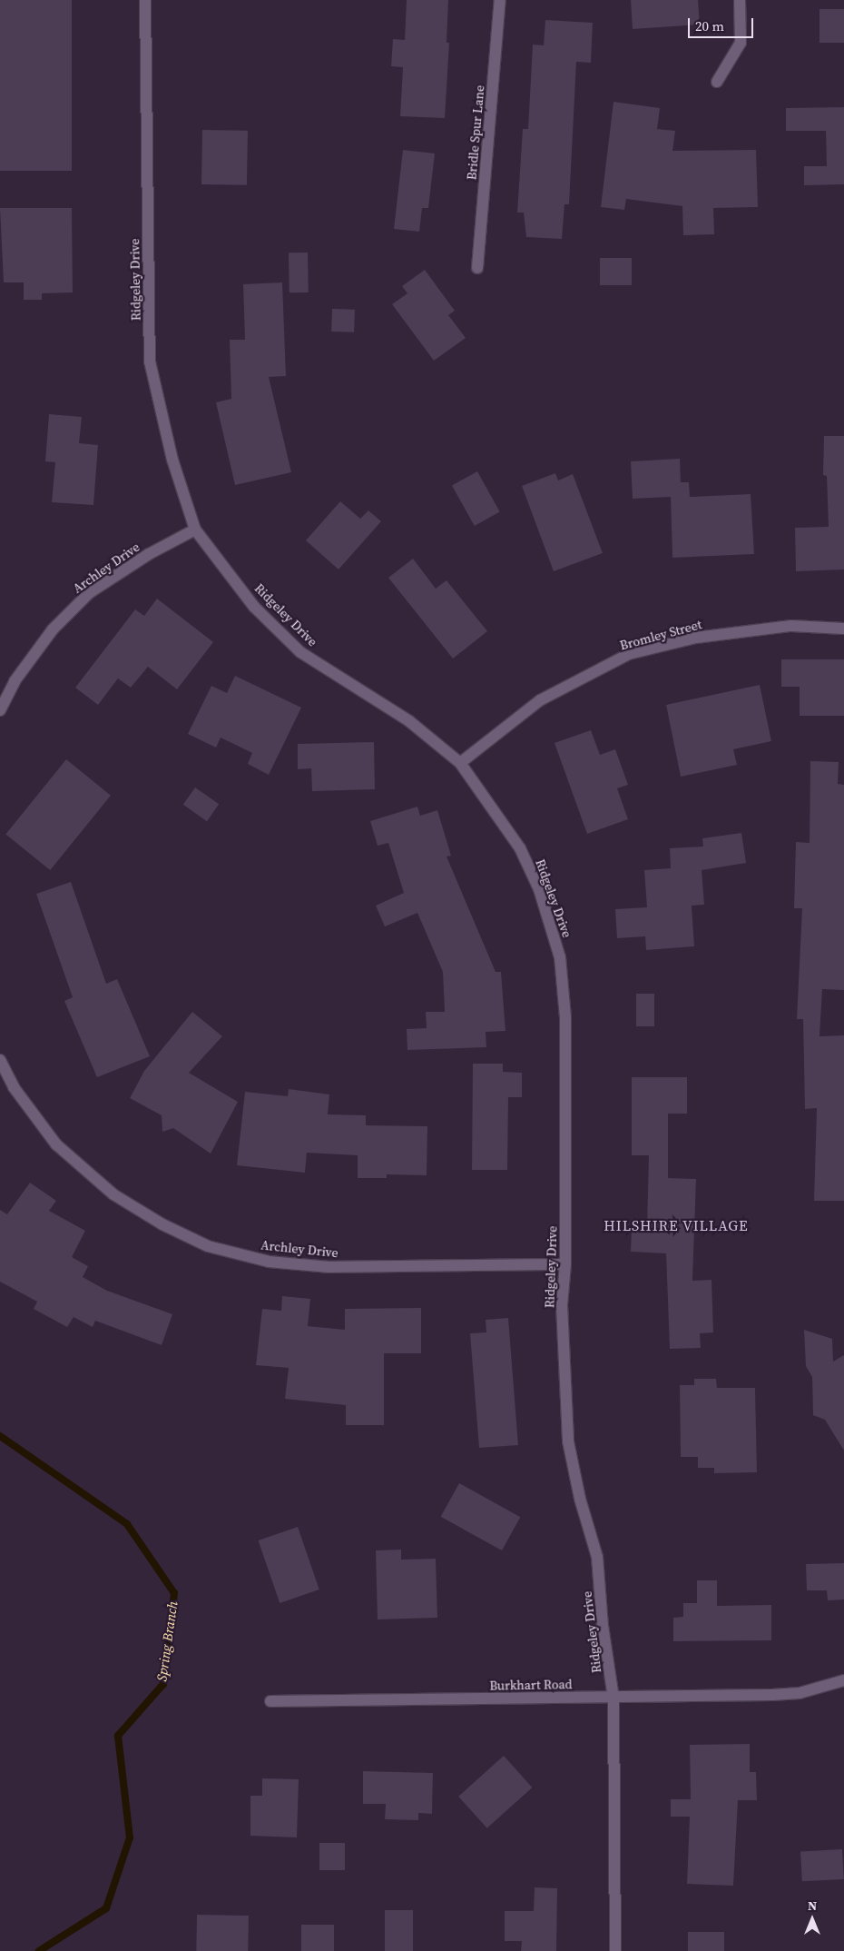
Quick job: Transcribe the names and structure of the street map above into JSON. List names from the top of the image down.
{
  "streets": {
    "street": [
      "Bridle Spur Lane",
      "Ridgeley Drive",
      "Archley Drive",
      "Bromley Street",
      "Burkhart Road"
    ]
  },
  "crossings": [
    ["Ridgeley Drive", "Archley Drive"],
    ["Ridgeley Drive", "Bromley Street"],
    ["Ridgeley Drive", "Burkhart Road"]
  ],
  "districts": ["HILSHIRE VILLAGE"],
  "water": ["Spring Branch"],
  "scale_bar": "20 m",
  "north": "top"
}
